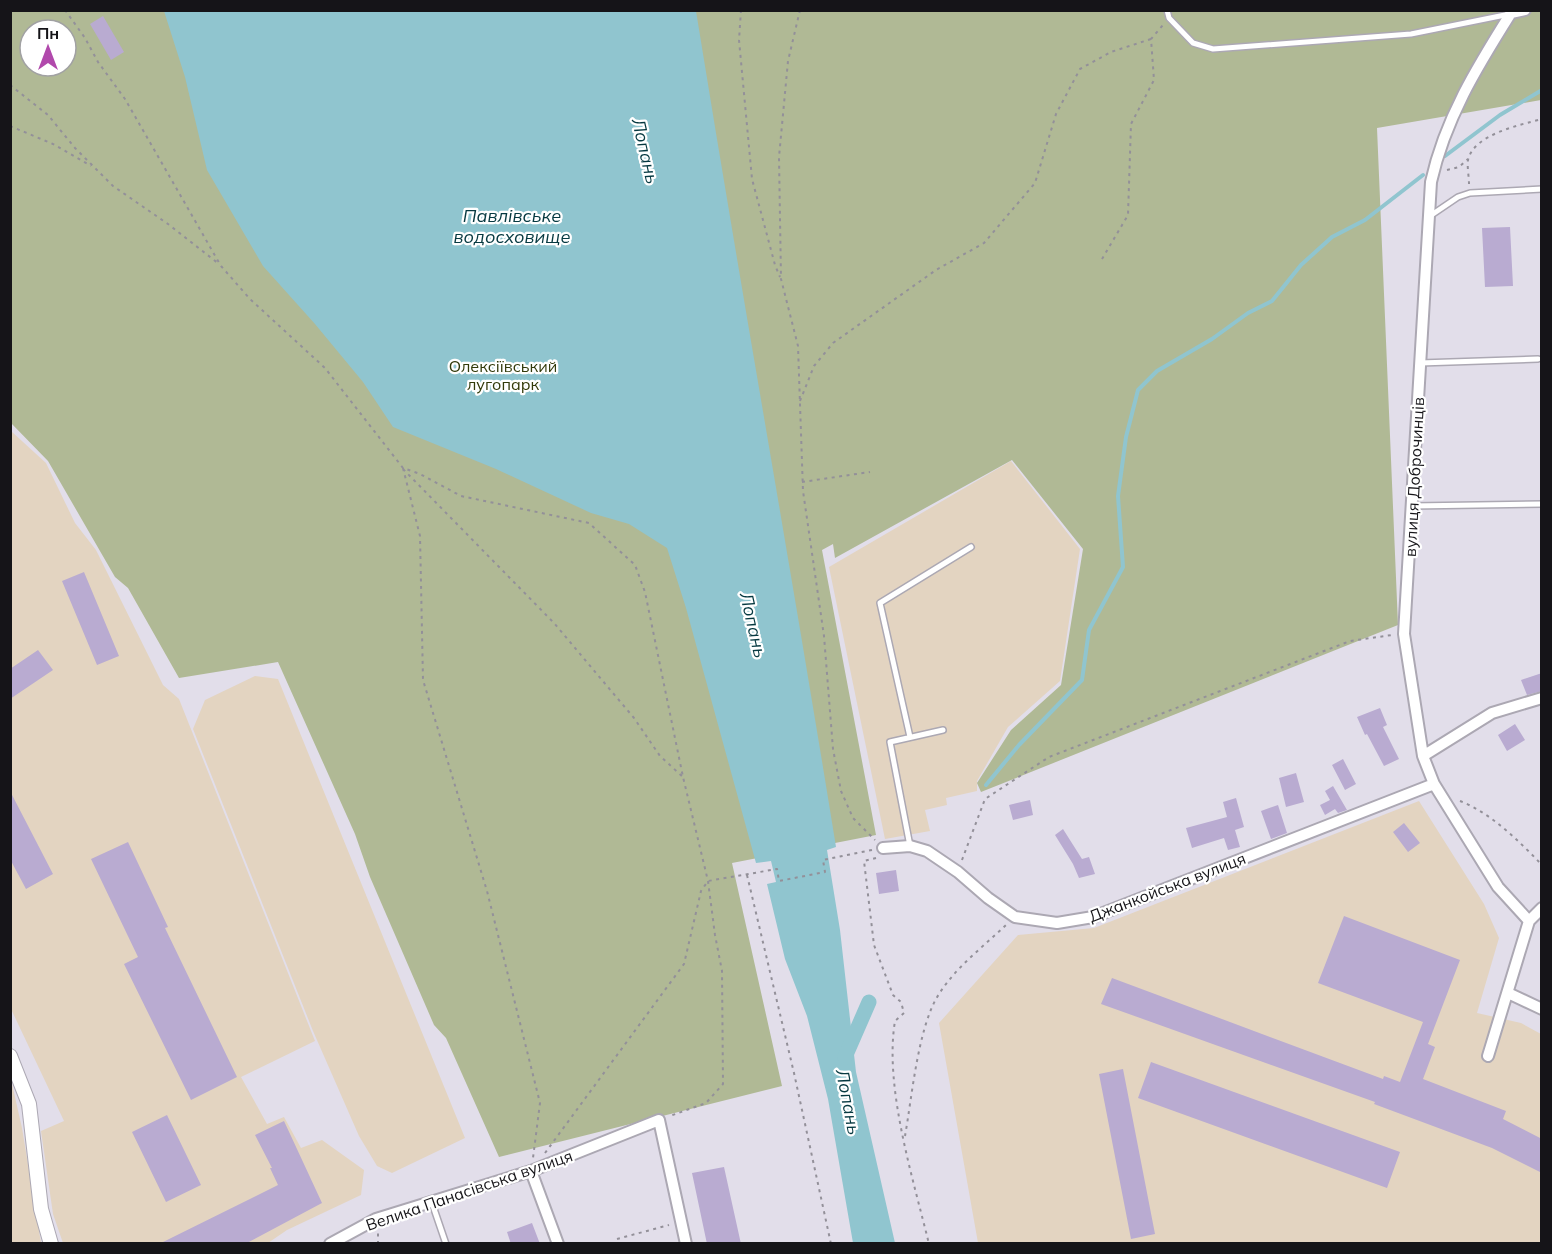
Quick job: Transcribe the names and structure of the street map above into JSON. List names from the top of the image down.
{
  "streets": {
    "street": ["вулиця Доброчинців", "Джанкойська вулиця", "Велика Панасівська вулиця"]
  },
  "crossings": [
    ["вулиця Доброчинців", "Джанкойська вулиця"]
  ],
  "water": ["Лопань", "Павлівське водосховище"],
  "parks": ["Олексіївський лугопарк"],
  "north": "top"
}
